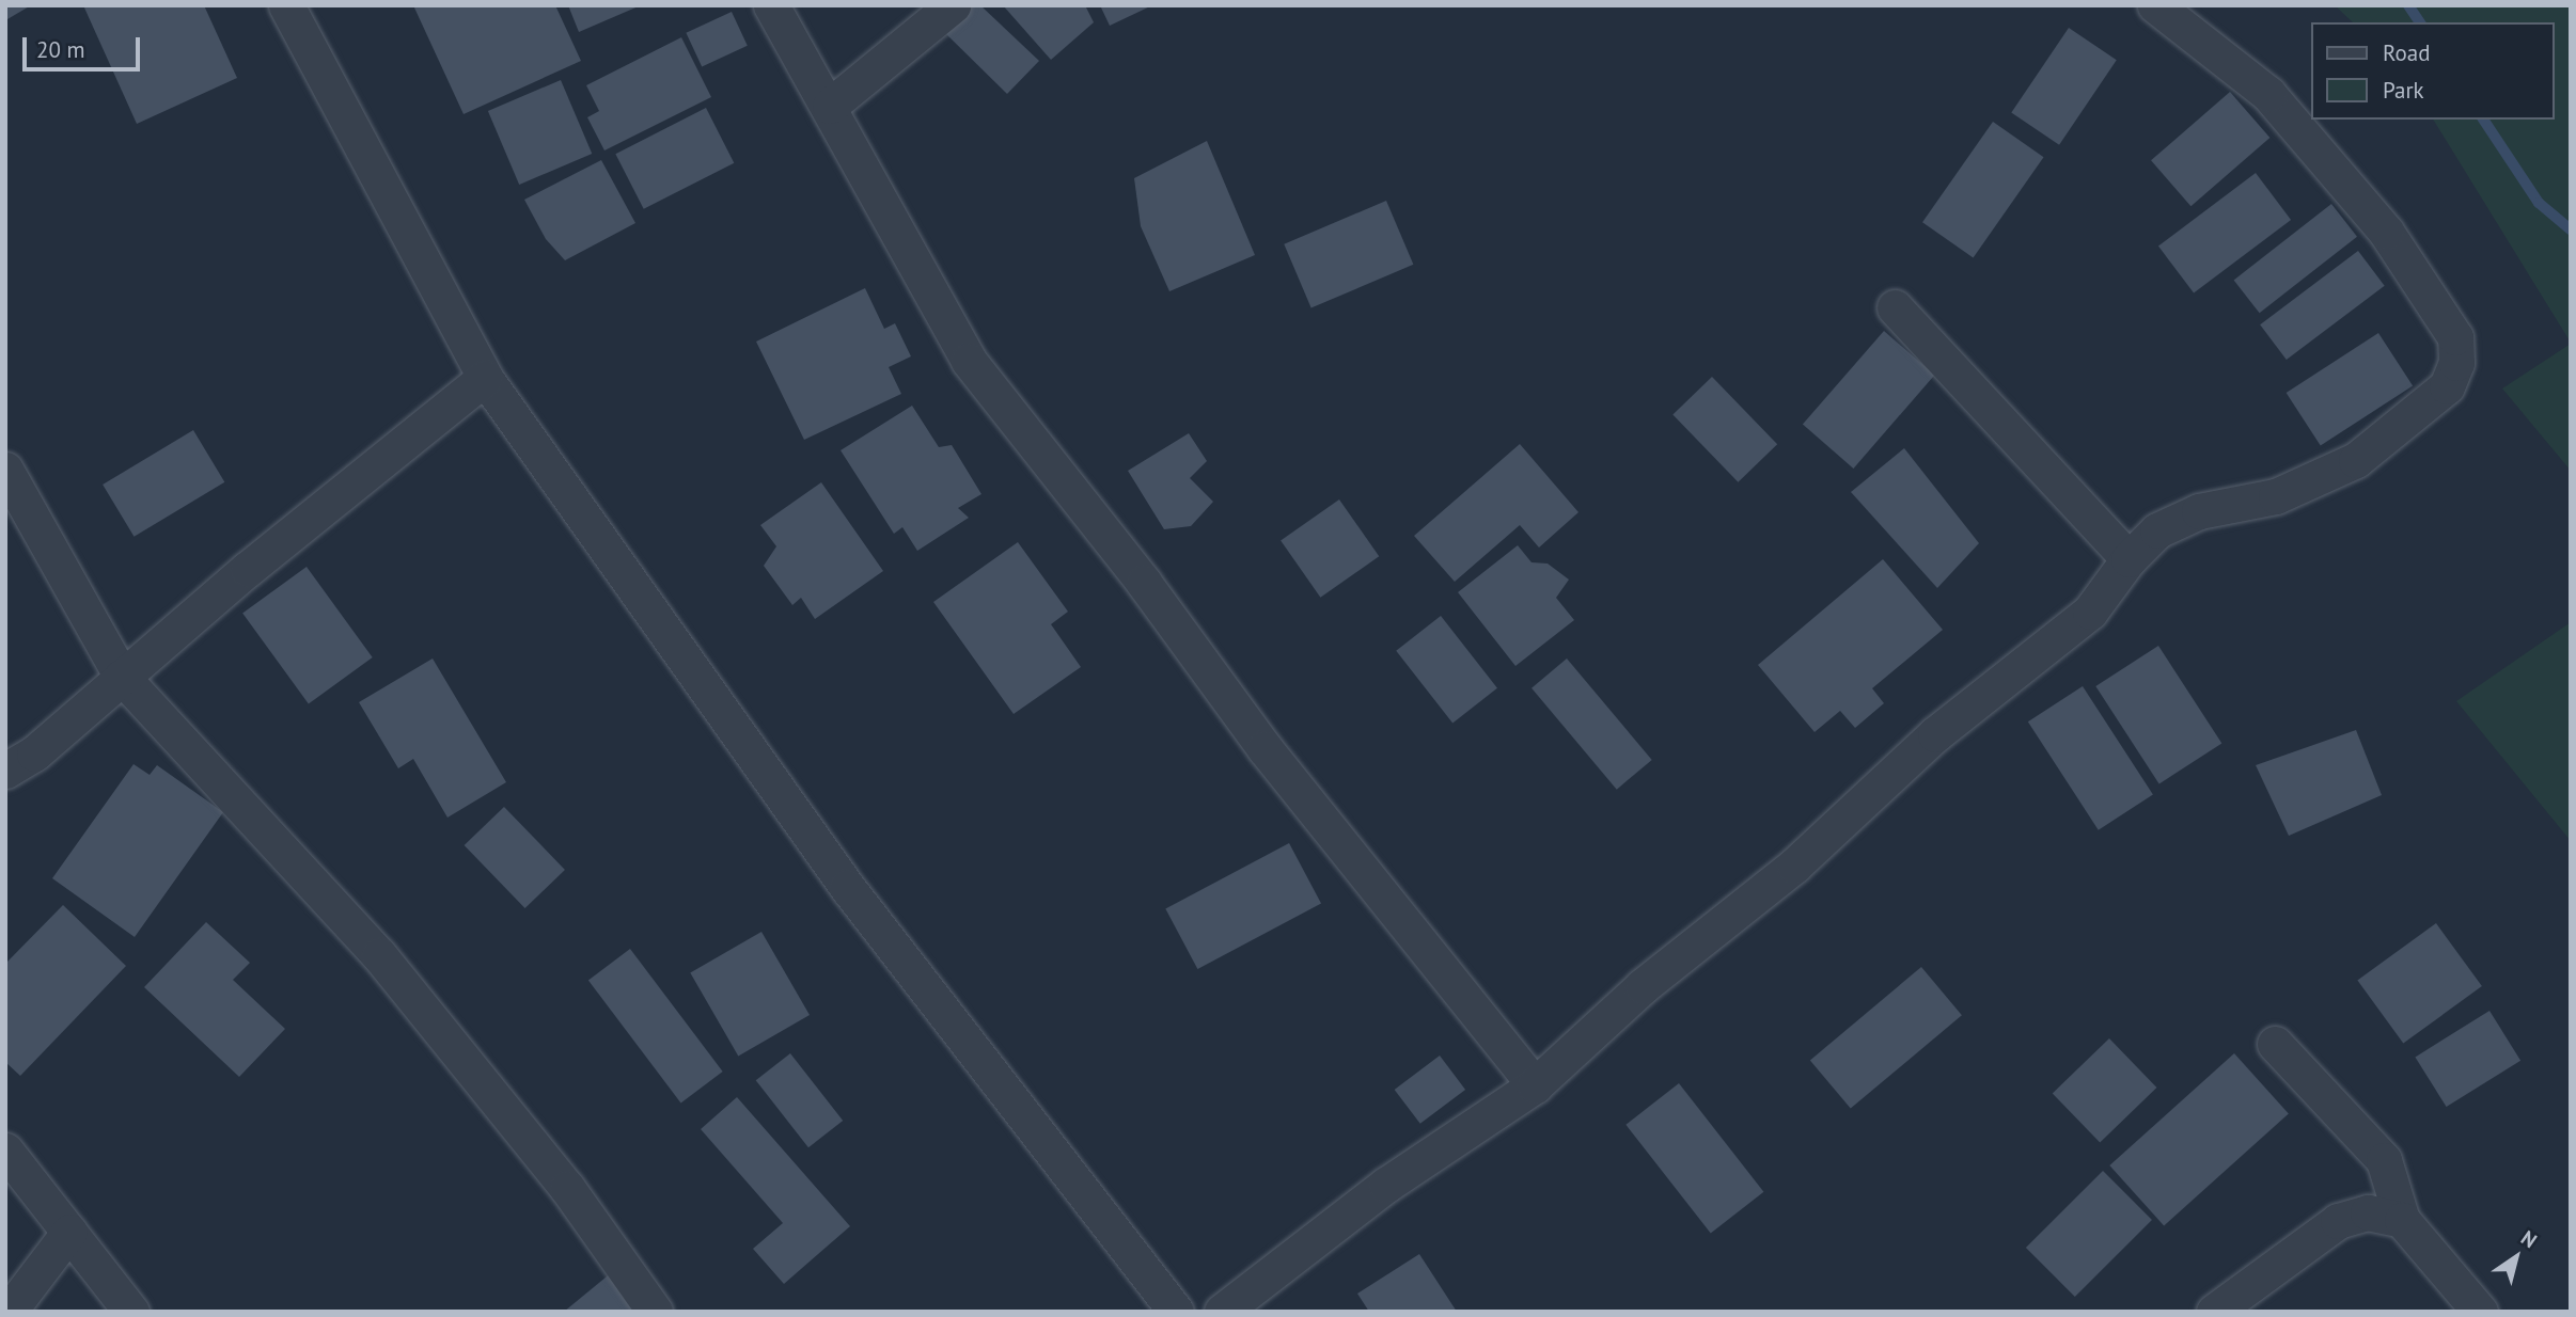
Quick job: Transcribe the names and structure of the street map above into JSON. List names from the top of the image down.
{
  "legend": ["Road", "Park"],
  "scale_bar": "20 m",
  "north": "top right"
}
